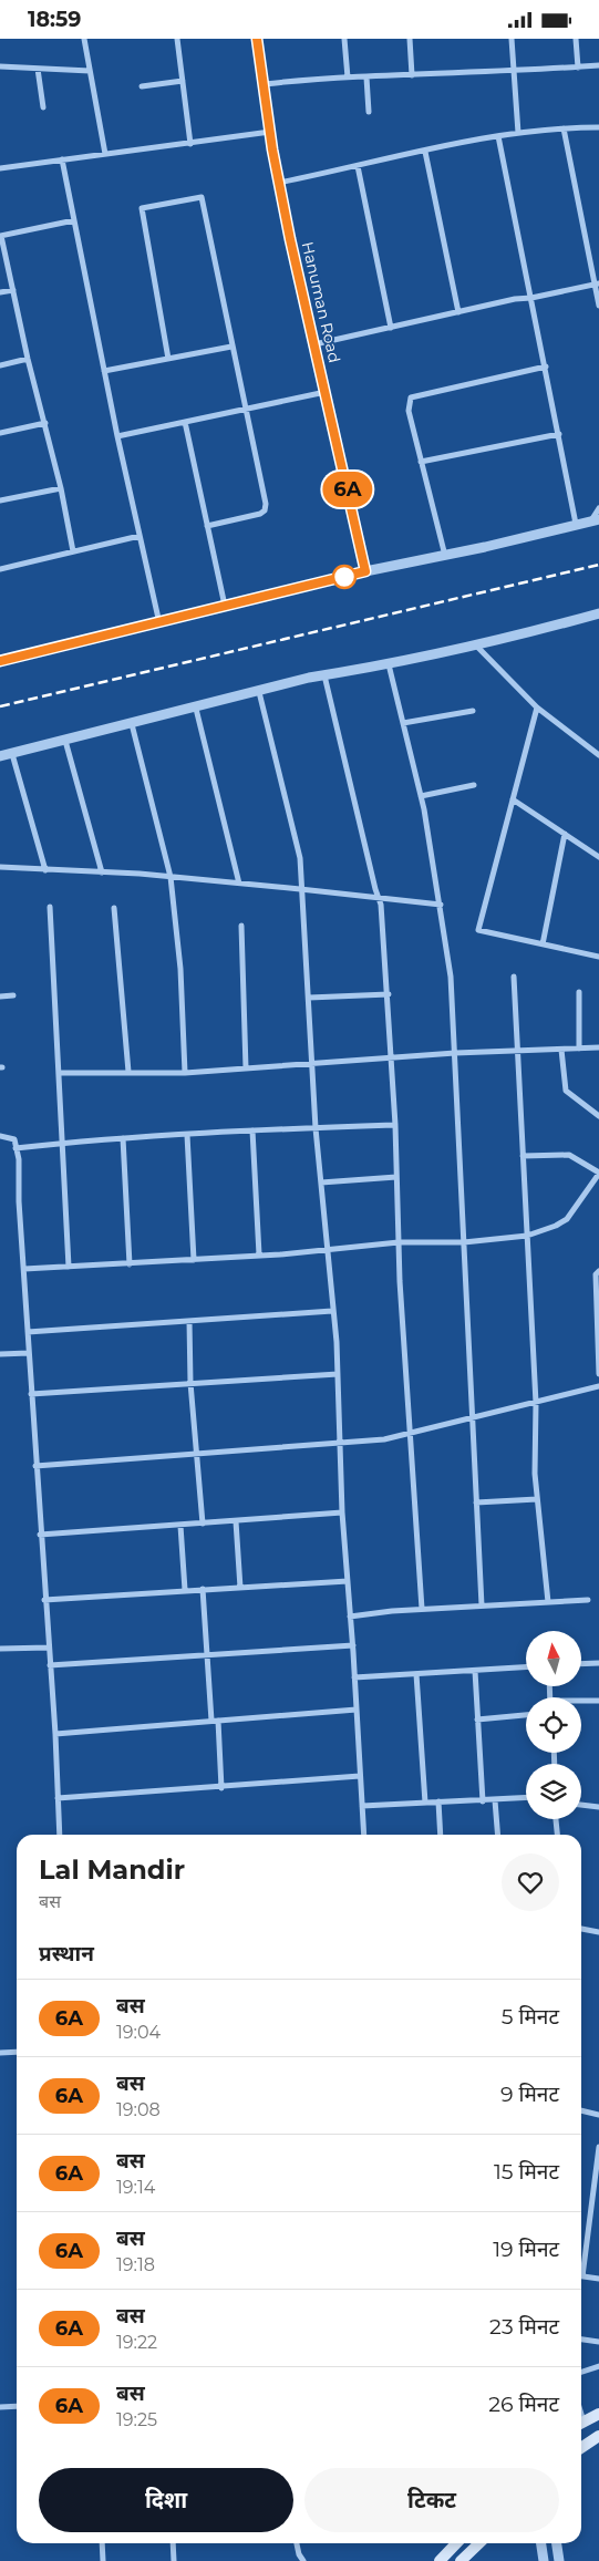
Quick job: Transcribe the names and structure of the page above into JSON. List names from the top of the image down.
{
  "streets": {
    "street": ["Hanuman Road"]
  },
  "lines": ["bus line 6A"],
  "north": "top",
  "page": {
    "status": "18:59",
    "on_map": "6A",
    "heading": [
      ["Lal Mandir", "बस"],
      "प्रस्थान"
    ],
    "list": [
      {
        "mark": "6A",
        "name": "बस",
        "note": "19:04",
        "value": "5 मिनट"
      },
      {
        "mark": "6A",
        "name": "बस",
        "note": "19:08",
        "value": "9 मिनट"
      },
      {
        "mark": "6A",
        "name": "बस",
        "note": "19:14",
        "value": "15 मिनट"
      },
      {
        "mark": "6A",
        "name": "बस",
        "note": "19:18",
        "value": "19 मिनट"
      },
      {
        "mark": "6A",
        "name": "बस",
        "note": "19:22",
        "value": "23 मिनट"
      },
      {
        "mark": "6A",
        "name": "बस",
        "note": "19:25",
        "value": "26 मिनट"
      }
    ],
    "buttons": ["दिशा", "टिकट"]
  }
}
